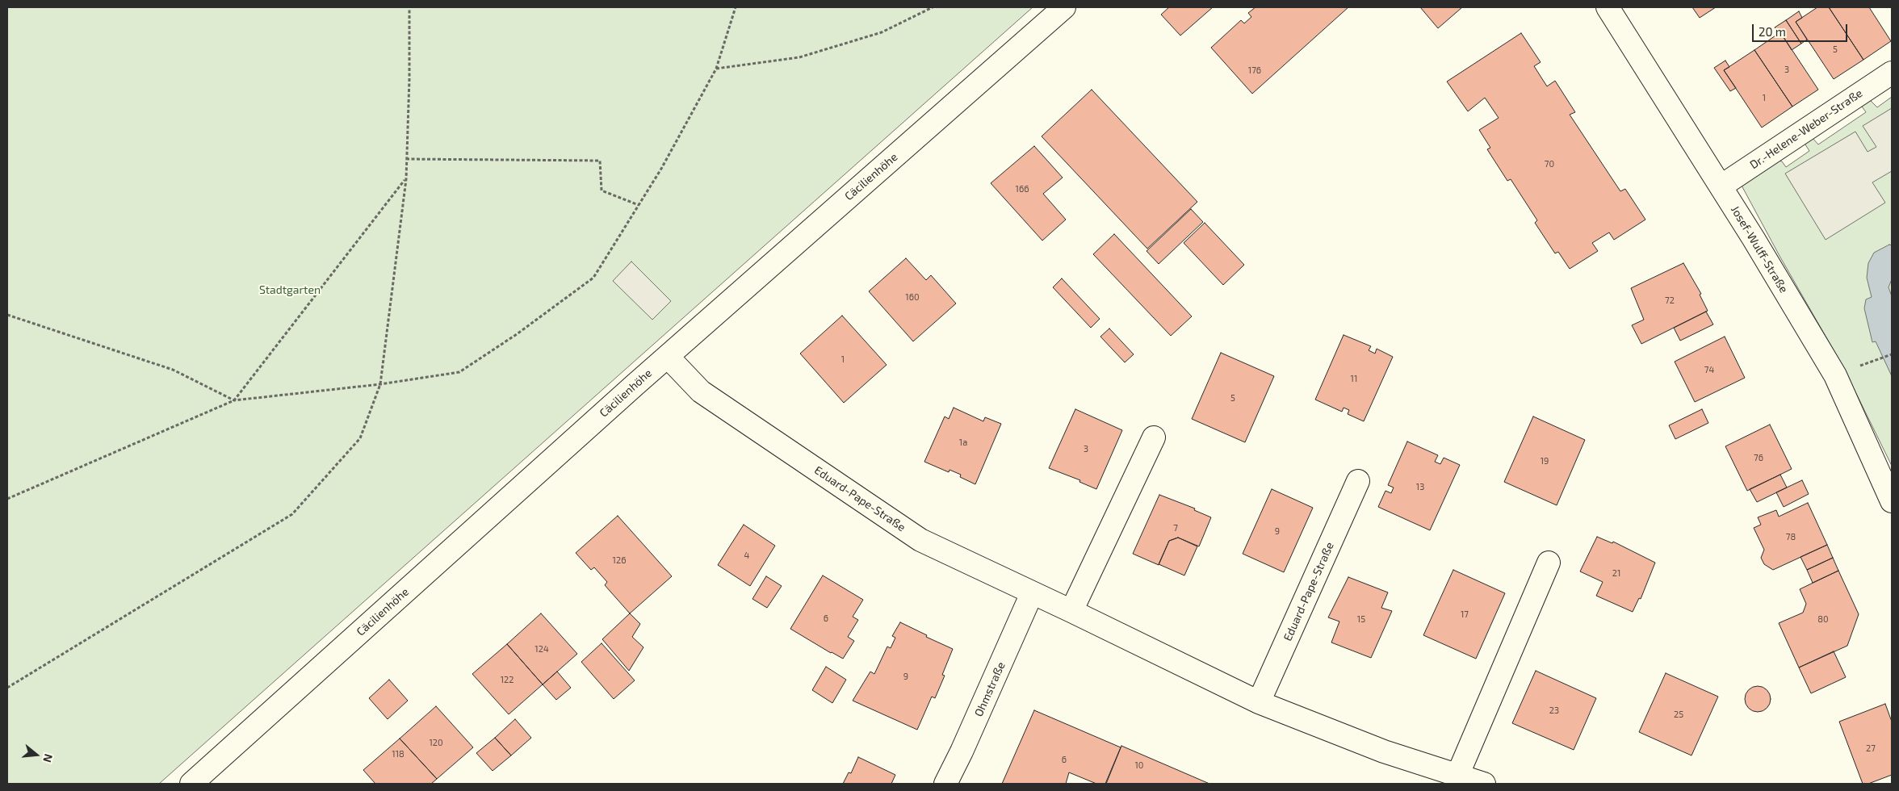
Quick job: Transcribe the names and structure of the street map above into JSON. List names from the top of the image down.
{
  "streets": {
    "street": [
      "Dr.-Helene-Weber-Straße",
      "Cäcilienhöhe",
      "Josef-Wulff-Straße",
      "Eduard-Pape-Straße",
      "Ohmstraße"
    ]
  },
  "crossings": [
    ["Dr.-Helene-Weber-Straße", "Josef-Wulff-Straße"],
    ["Cäcilienhöhe", "Eduard-Pape-Straße"],
    ["Eduard-Pape-Straße", "Ohmstraße"]
  ],
  "parks": ["Stadtgarten"],
  "house_numbers": [
    "5",
    "3",
    "176",
    "1",
    "70",
    "166",
    "160",
    "72",
    "1",
    "74",
    "11",
    "5",
    "1a",
    "3",
    "76",
    "19",
    "13",
    "7",
    "9",
    "78",
    "4",
    "126",
    "21",
    "17",
    "6",
    "15",
    "80",
    "124",
    "9",
    "122",
    "23",
    "25",
    "120",
    "27",
    "118",
    "6",
    "10"
  ],
  "scale_bar": "20 m",
  "north": "right"
}
